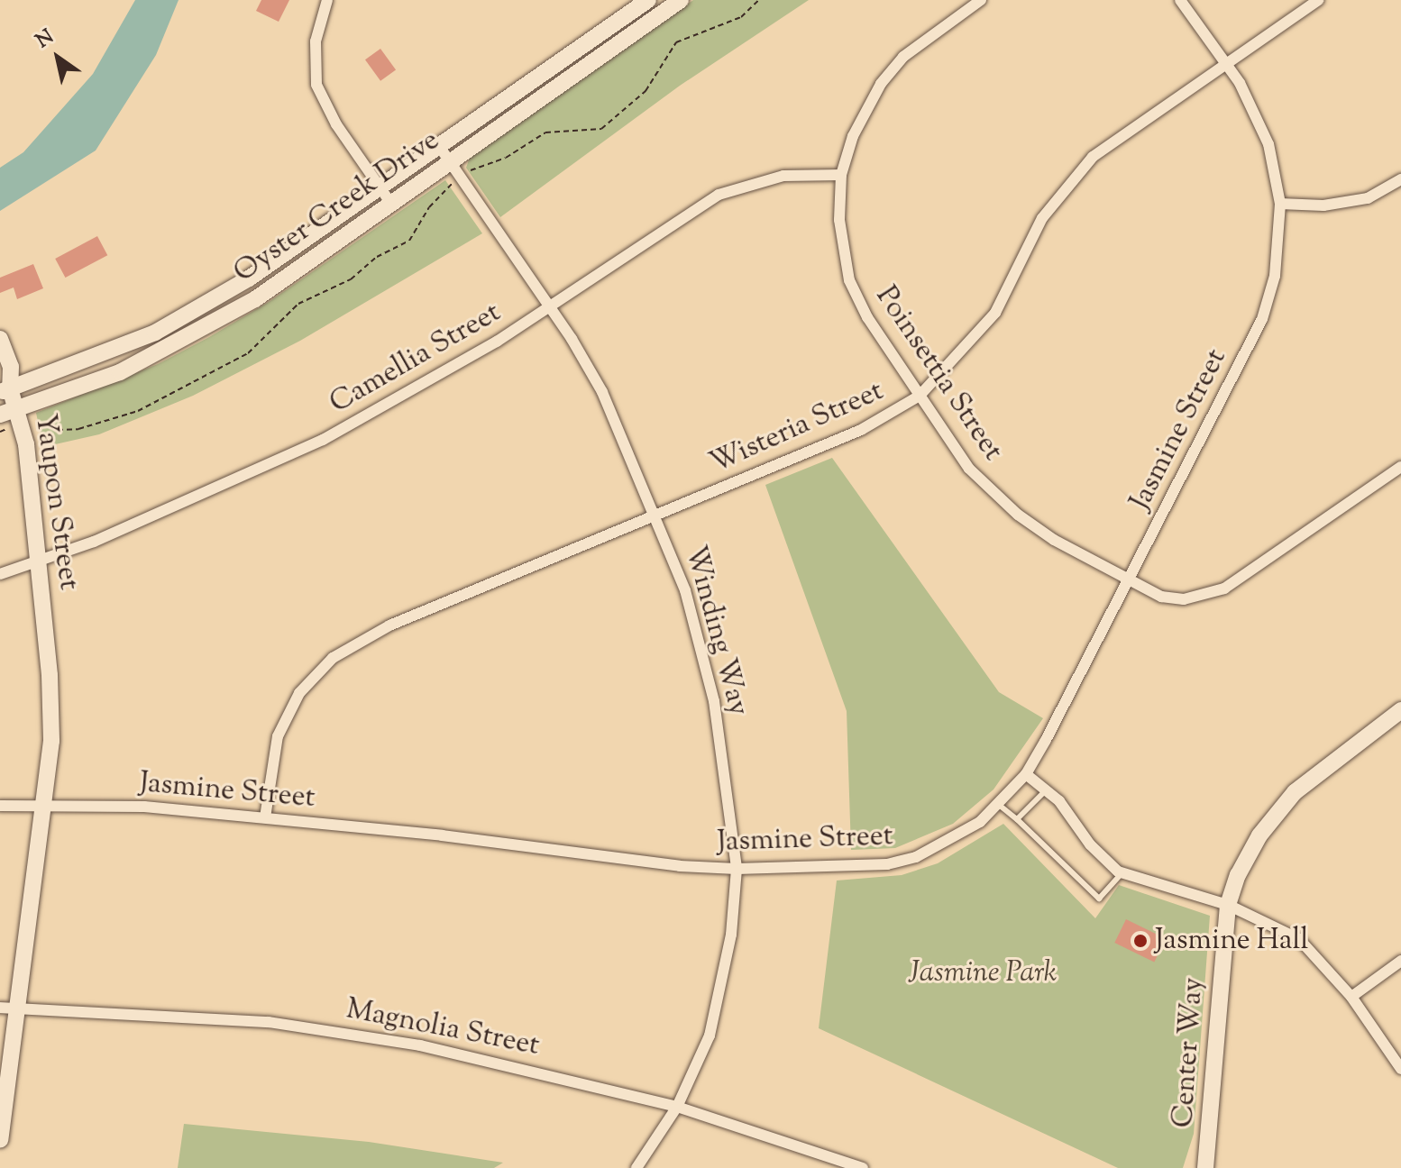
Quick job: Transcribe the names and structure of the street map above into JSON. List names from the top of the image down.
{
  "streets": {
    "main road": ["Oyster Creek Drive", "Yaupon Street", "Center Way"],
    "street": [
      "Camellia Street",
      "Poinsettia Street",
      "Wisteria Street",
      "Jasmine Street",
      "Winding Way",
      "Magnolia Street"
    ]
  },
  "crossings": [
    ["Oyster Creek Drive", "Yaupon Street"],
    ["Oyster Creek Drive", "Winding Way"],
    ["Camellia Street", "Poinsettia Street"],
    ["Camellia Street", "Yaupon Street"],
    ["Camellia Street", "Winding Way"],
    ["Poinsettia Street", "Wisteria Street"],
    ["Poinsettia Street", "Jasmine Street"],
    ["Wisteria Street", "Jasmine Street"],
    ["Wisteria Street", "Winding Way"],
    ["Jasmine Street", "Yaupon Street"],
    ["Jasmine Street", "Winding Way"],
    ["Yaupon Street", "Magnolia Street"],
    ["Winding Way", "Magnolia Street"]
  ],
  "parks": ["Jasmine Park"],
  "places": ["Jasmine Hall"],
  "north": "top left"
}
